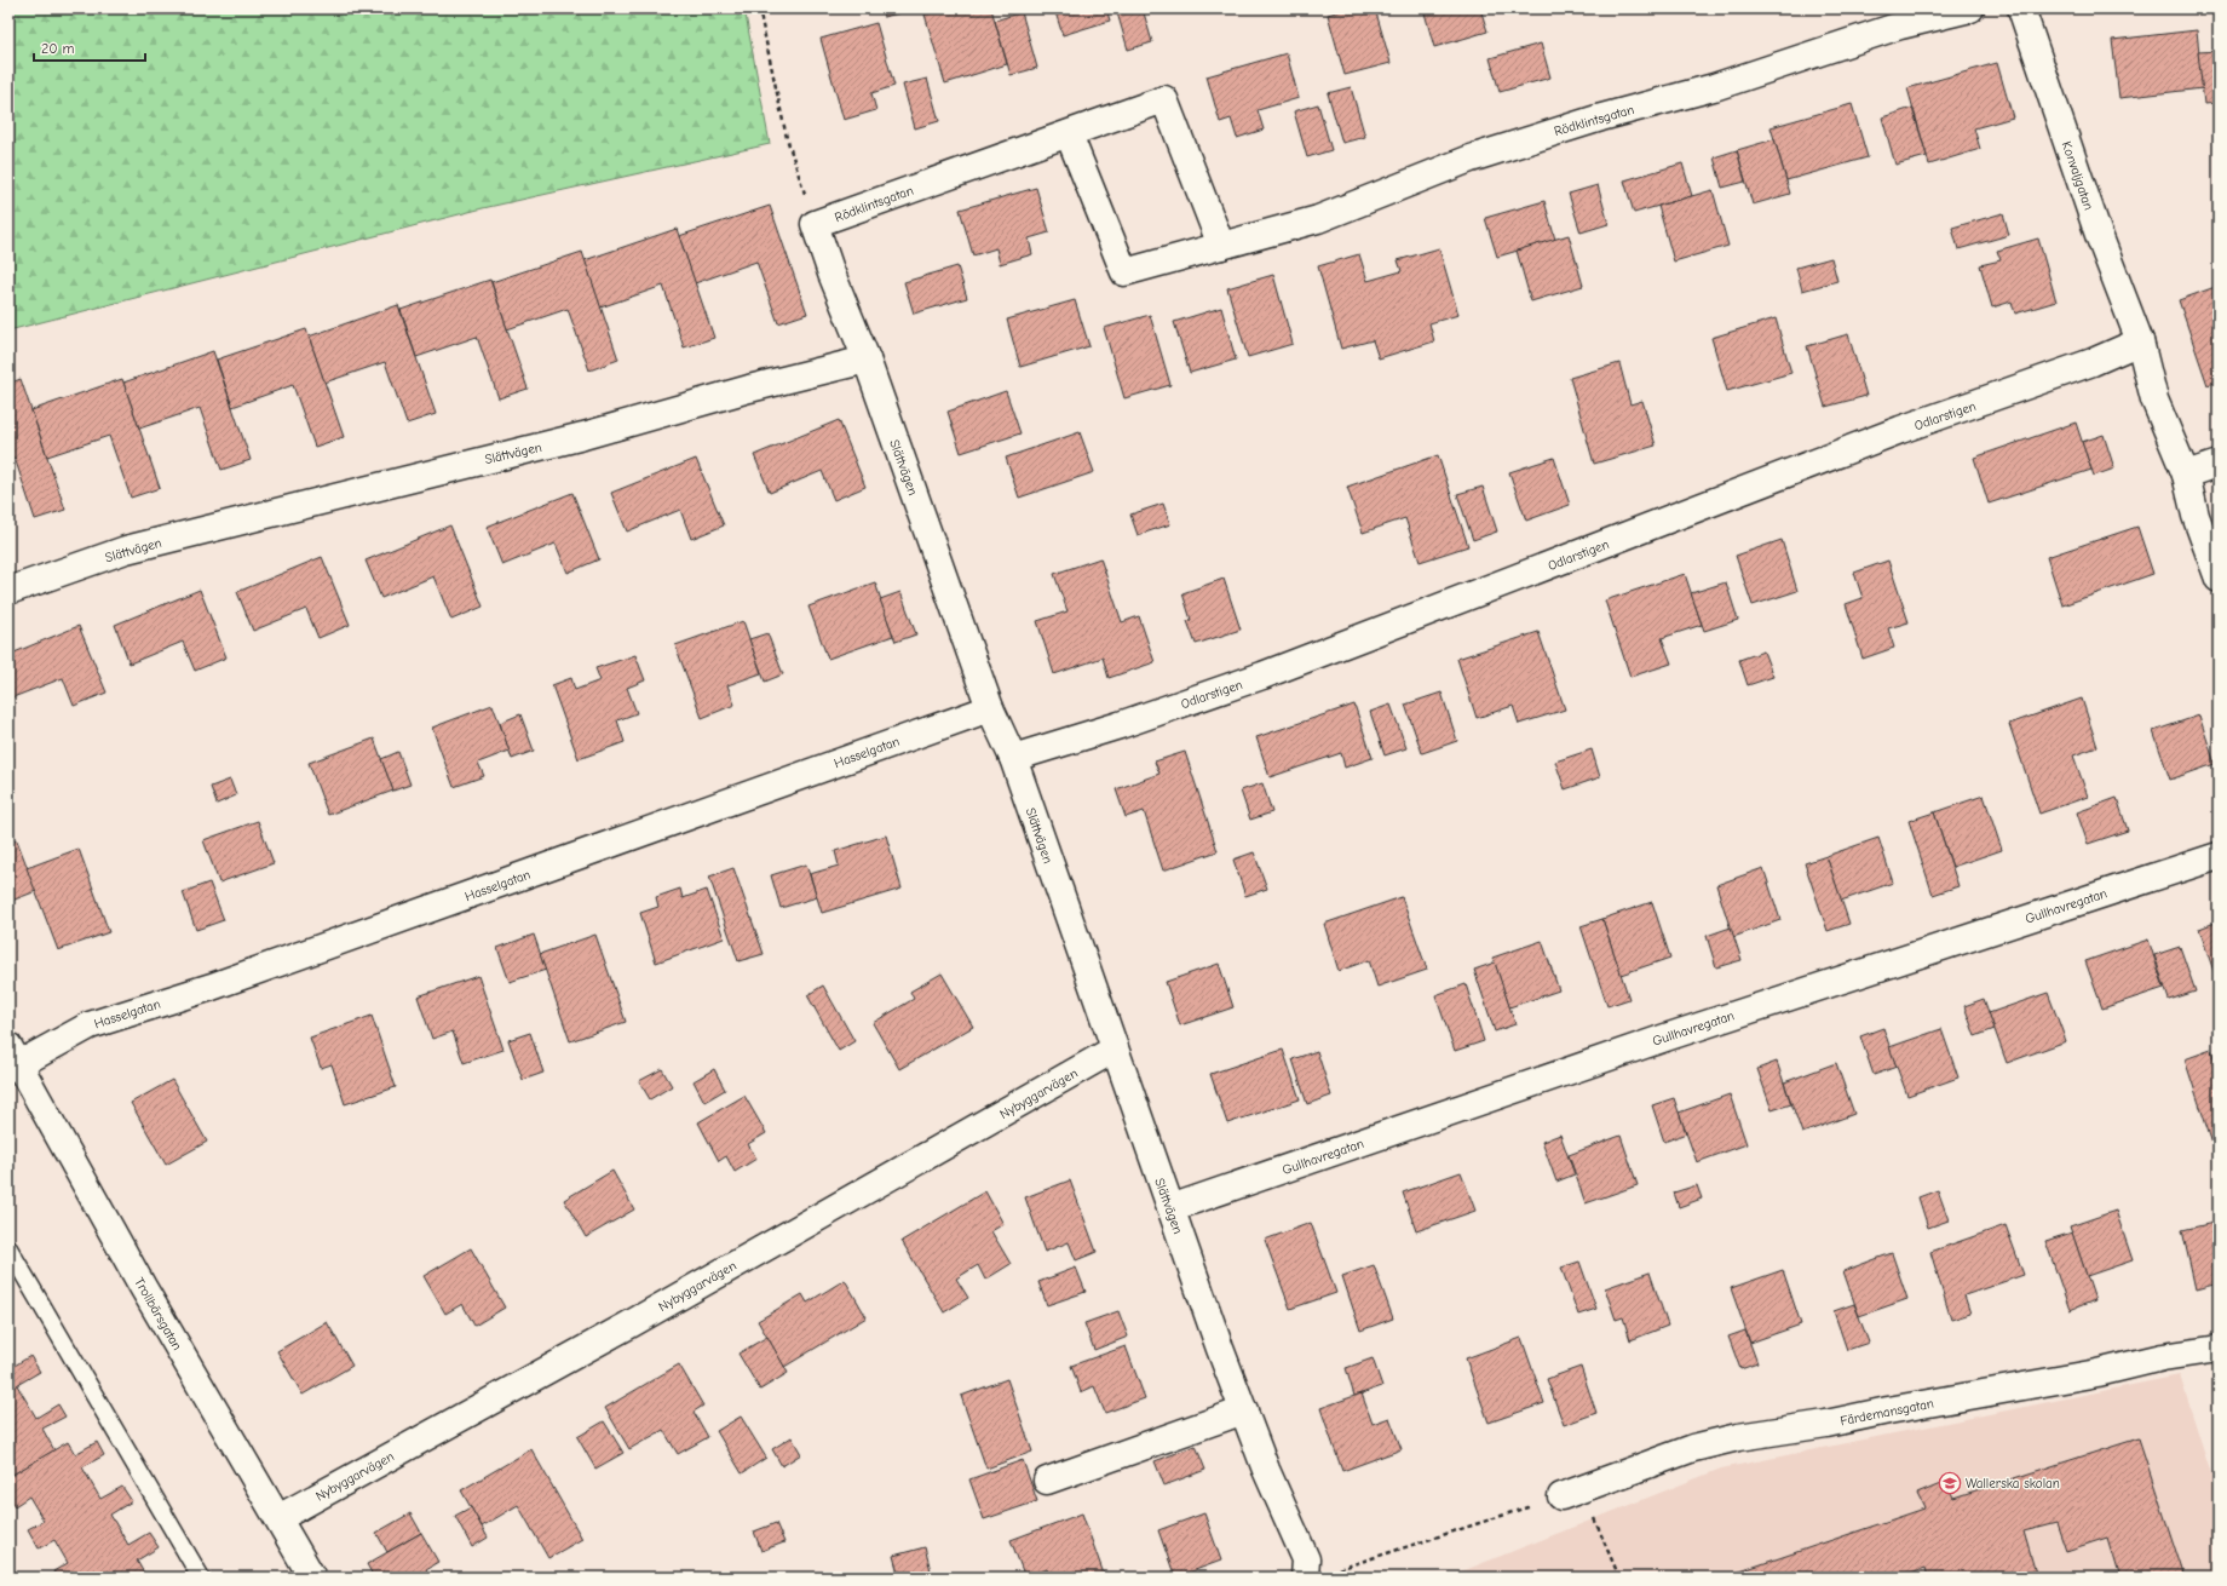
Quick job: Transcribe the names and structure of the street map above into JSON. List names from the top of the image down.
{
  "streets": {
    "street": [
      "Rödklintsgatan",
      "Konvaljgatan",
      "Odlarstigen",
      "Slättvägen",
      "Hasselgatan",
      "Gullhavregatan",
      "Nybyggarvägen",
      "Trollbärsgatan",
      "Färdemansgatan"
    ]
  },
  "crossings": [
    ["Konvaljgatan", "Odlarstigen"],
    ["Odlarstigen", "Slättvägen"],
    ["Slättvägen", "Hasselgatan"],
    ["Slättvägen", "Gullhavregatan"],
    ["Slättvägen", "Nybyggarvägen"],
    ["Hasselgatan", "Trollbärsgatan"],
    ["Nybyggarvägen", "Trollbärsgatan"]
  ],
  "places": {
    "school or university": ["Wallerska skolan"]
  },
  "scale_bar": "20 m"
}
